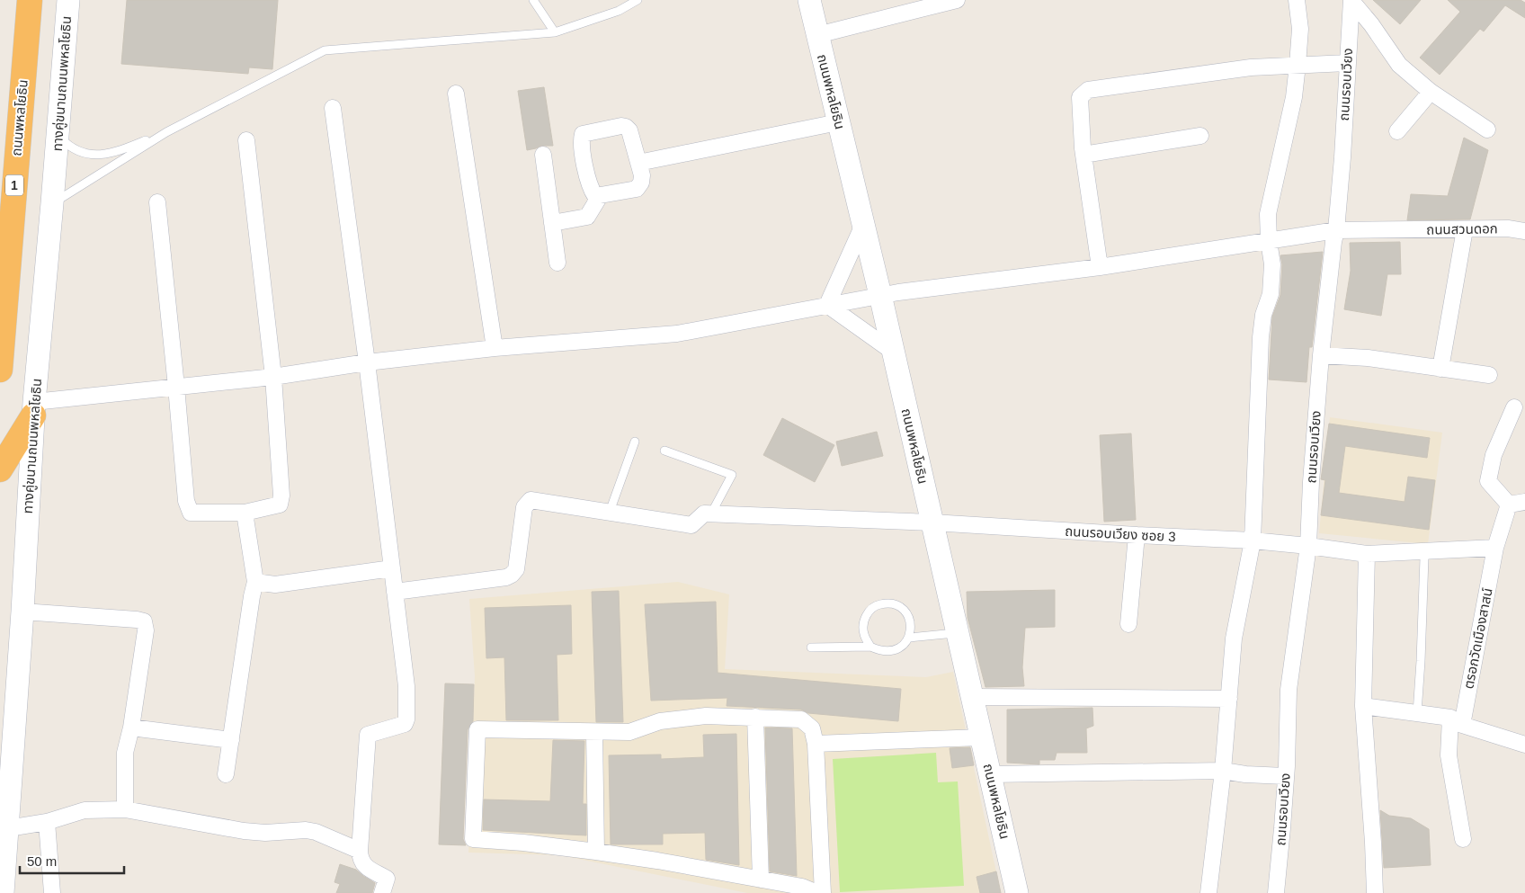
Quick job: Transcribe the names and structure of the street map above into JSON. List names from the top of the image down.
{
  "streets": {
    "highway": ["ถนนพหลโยธิน", "1"],
    "main road": ["ทางคู่ขนานถนนพหลโยธิน"],
    "street": [
      "ถนนรอบเวียง",
      "ถนนสวนดอก",
      "ถนนรอบเวียง ซอย 3",
      "ตรอกวัดเมืองสาสน์"
    ]
  },
  "crossings": [
    ["ทางคู่ขนานถนนพหลโยธิน", "ถนนสวนดอก"],
    ["ถนนรอบเวียง", "ถนนสวนดอก"],
    ["ถนนรอบเวียง", "ถนนรอบเวียง ซอย 3"],
    ["ถนนพหลโยธิน", "ถนนสวนดอก"],
    ["ถนนพหลโยธิน", "ถนนรอบเวียง ซอย 3"],
    ["ถนนรอบเวียง ซอย 3", "ตรอกวัดเมืองสาสน์"]
  ],
  "scale_bar": "50 m"
}
